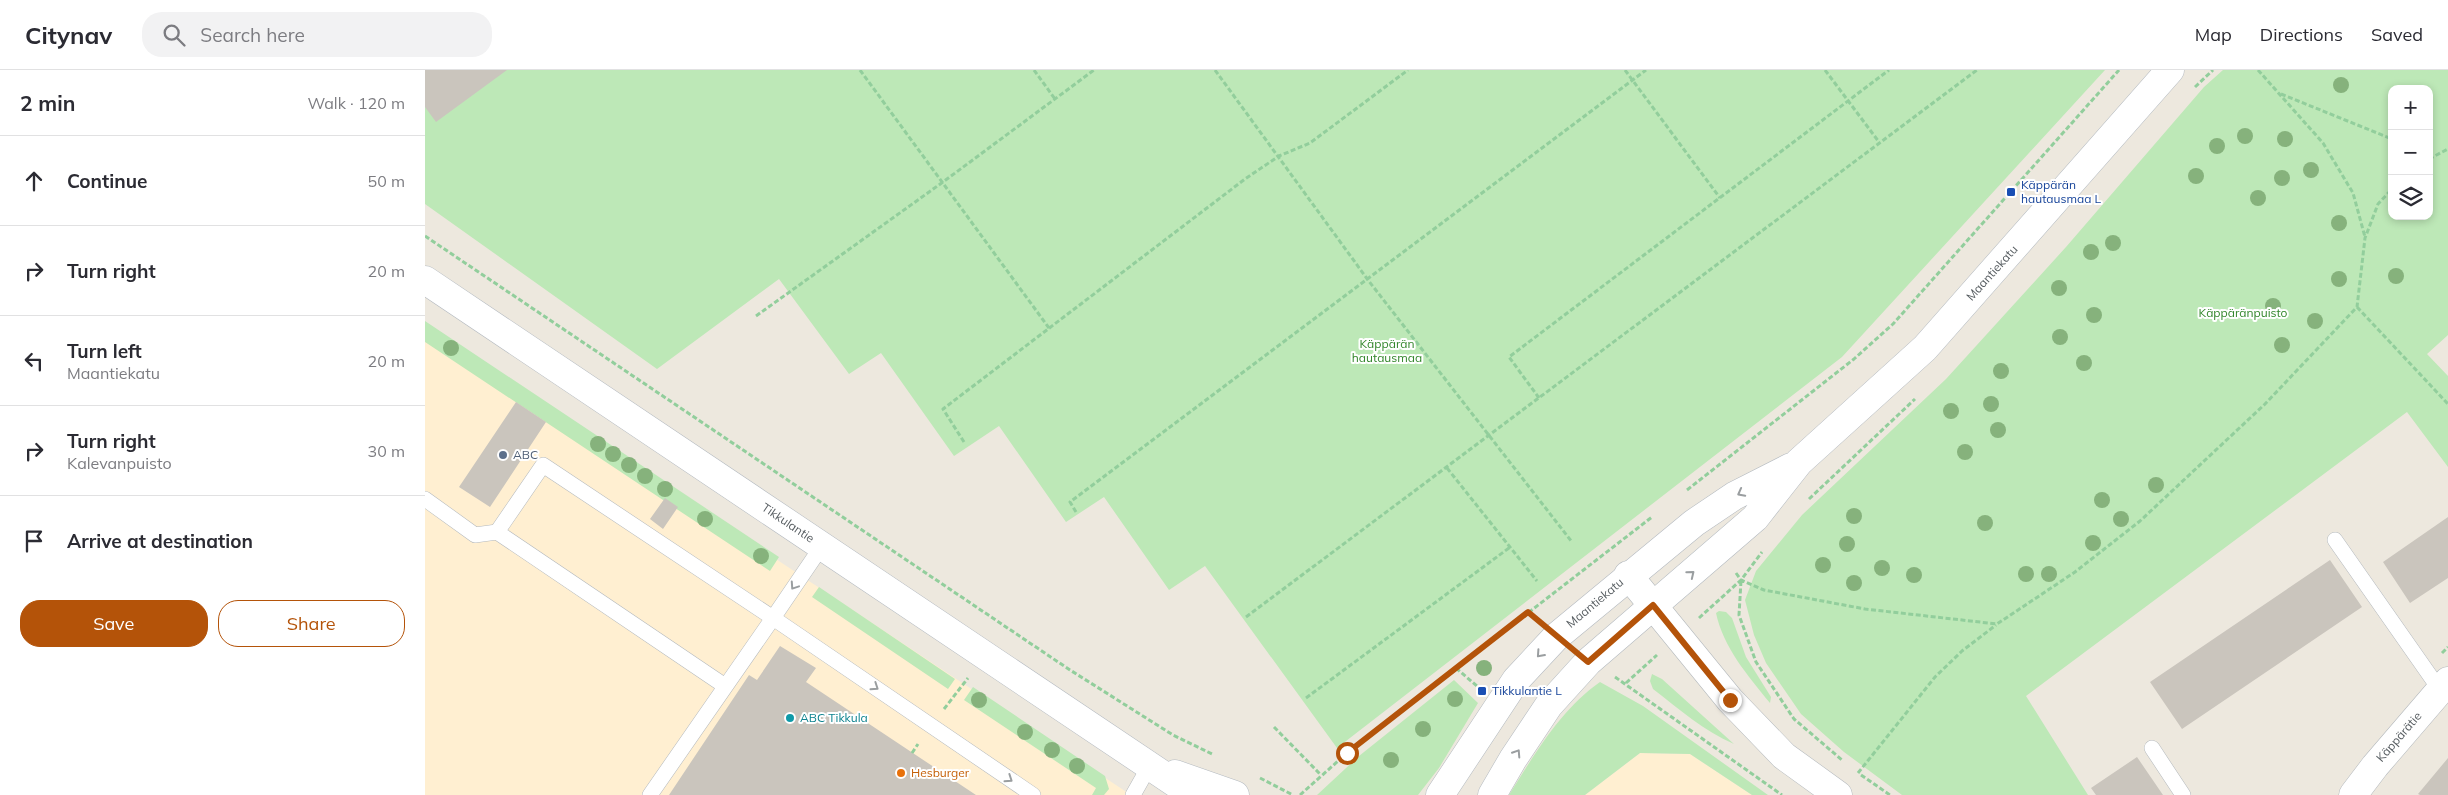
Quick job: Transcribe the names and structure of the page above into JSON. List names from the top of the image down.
{
  "streets": {
    "main road": ["Maantiekatu", "Tikkulantie", "Käppärätie"]
  },
  "parks": ["Käppäränpuisto", "Käppärän hautausmaa"],
  "places": {
    "transit": ["Käppärän hautausmaa L", "Tikkulantie L"],
    "other": ["ABC", "ABC Tikkula", "Hesburger"]
  },
  "page": {
    "header": "Citynav",
    "search": "Search here",
    "nav": ["Map", "Directions", "Saved"],
    "heading": ["2 min", "Walk · 120 m"],
    "map_buttons": ["+", "−"],
    "list": [
      ["Continue", "50 m"],
      ["Turn right", "20 m"],
      ["Turn left", "Maantiekatu", "20 m"],
      ["Turn right", "Kalevanpuisto", "30 m"],
      "Arrive at destination"
    ],
    "buttons": ["Save", "Share"]
  }
}
